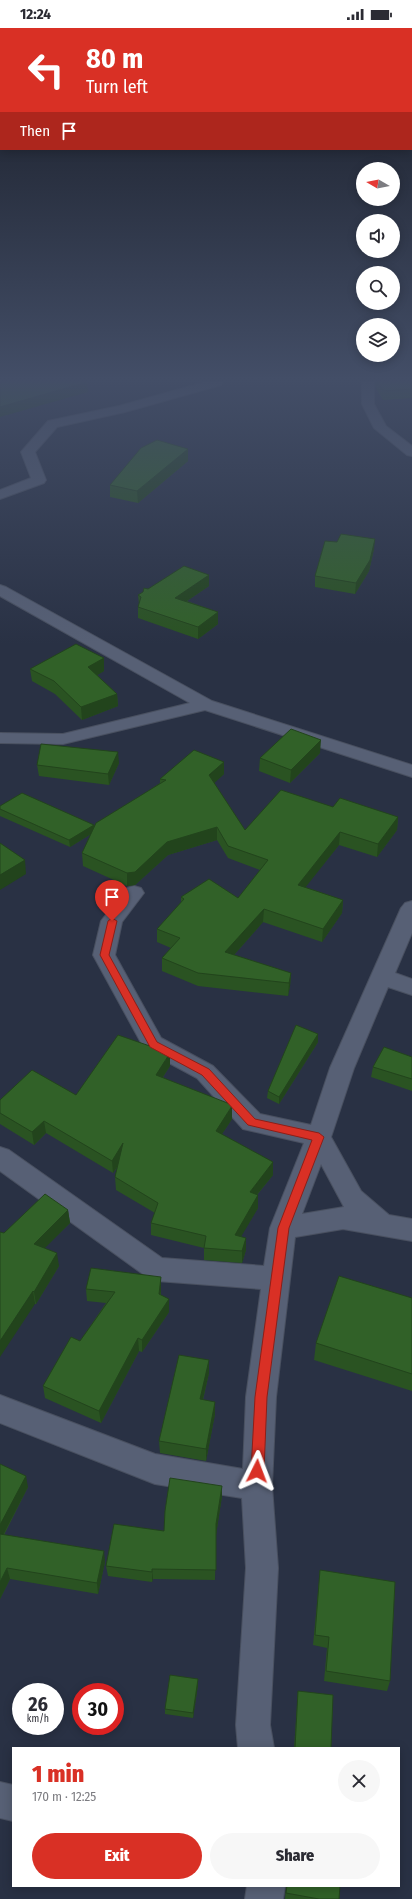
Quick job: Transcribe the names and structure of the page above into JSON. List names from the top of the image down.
{
  "north": "left",
  "page": {
    "status": "12:24",
    "turn": ["80 m", "Turn left"],
    "then": "Then",
    "speed": "26 km/h",
    "limit": "30",
    "heading": ["1 min", "170 m · 12:25"],
    "buttons": ["Exit", "Share"]
  }
}
